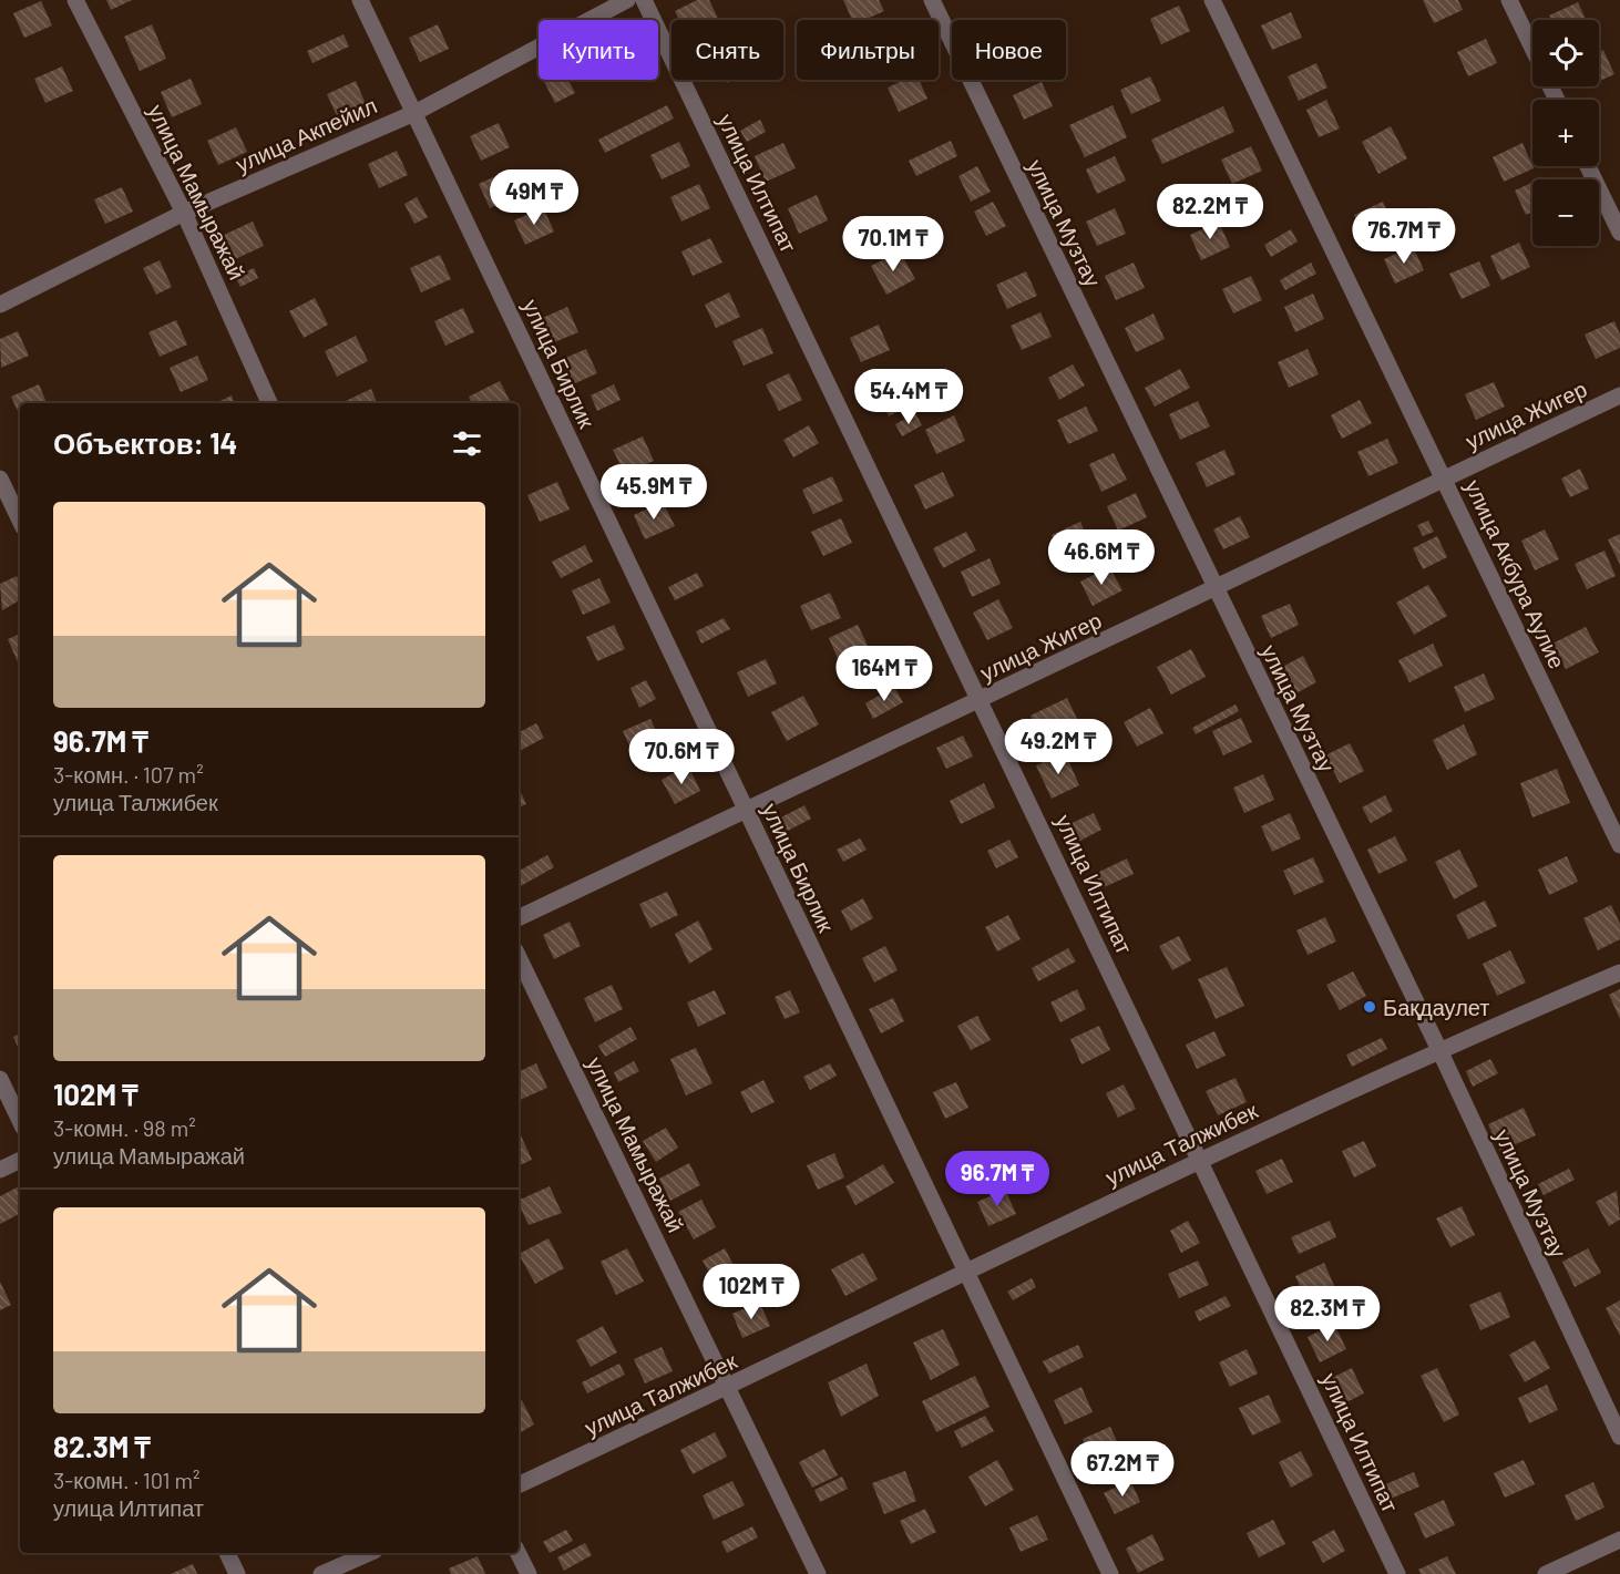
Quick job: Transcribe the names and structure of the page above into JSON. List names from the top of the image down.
{
  "streets": {
    "street": [
      "улица Акпейил",
      "улица Илтипат",
      "улица Мамыражай",
      "улица Музтау",
      "улица Бирлик",
      "улица Жигер",
      "улица Акбура Аулие",
      "улица Талжибек"
    ]
  },
  "crossings": [
    ["улица Акпейил", "улица Мамыражай"],
    ["улица Акпейил", "улица Бирлик"],
    ["улица Илтипат", "улица Жигер"],
    ["улица Илтипат", "улица Талжибек"],
    ["улица Мамыражай", "улица Талжибек"],
    ["улица Музтау", "улица Жигер"],
    ["улица Музтау", "улица Талжибек"],
    ["улица Бирлик", "улица Жигер"],
    ["улица Бирлик", "улица Талжибек"],
    ["улица Жигер", "улица Акбура Аулие"]
  ],
  "places": ["Бақдаулет"],
  "page": {
    "map_buttons": ["+", "−"],
    "chip": [
      "Купить",
      "Снять",
      "Фильтры",
      "Новое"
    ],
    "price": [
      "49M ₸",
      "82.2M ₸",
      "76.7M ₸",
      "70.1M ₸",
      "54.4M ₸",
      "45.9M ₸",
      "46.6M ₸",
      "164M ₸",
      "49.2M ₸",
      "70.6M ₸",
      "96.7M ₸",
      "102M ₸",
      "82.3M ₸",
      "67.2M ₸"
    ],
    "heading": "Объектов: 14",
    "list": [
      {
        "name": "96.7M ₸",
        "note": "3-комн. · 107 m² · улица Талжибек"
      },
      {
        "name": "102M ₸",
        "note": "3-комн. · 98 m² · улица Мамыражай"
      },
      {
        "name": "82.3M ₸",
        "note": "3-комн. · 101 m² · улица Илтипат"
      }
    ]
  }
}
